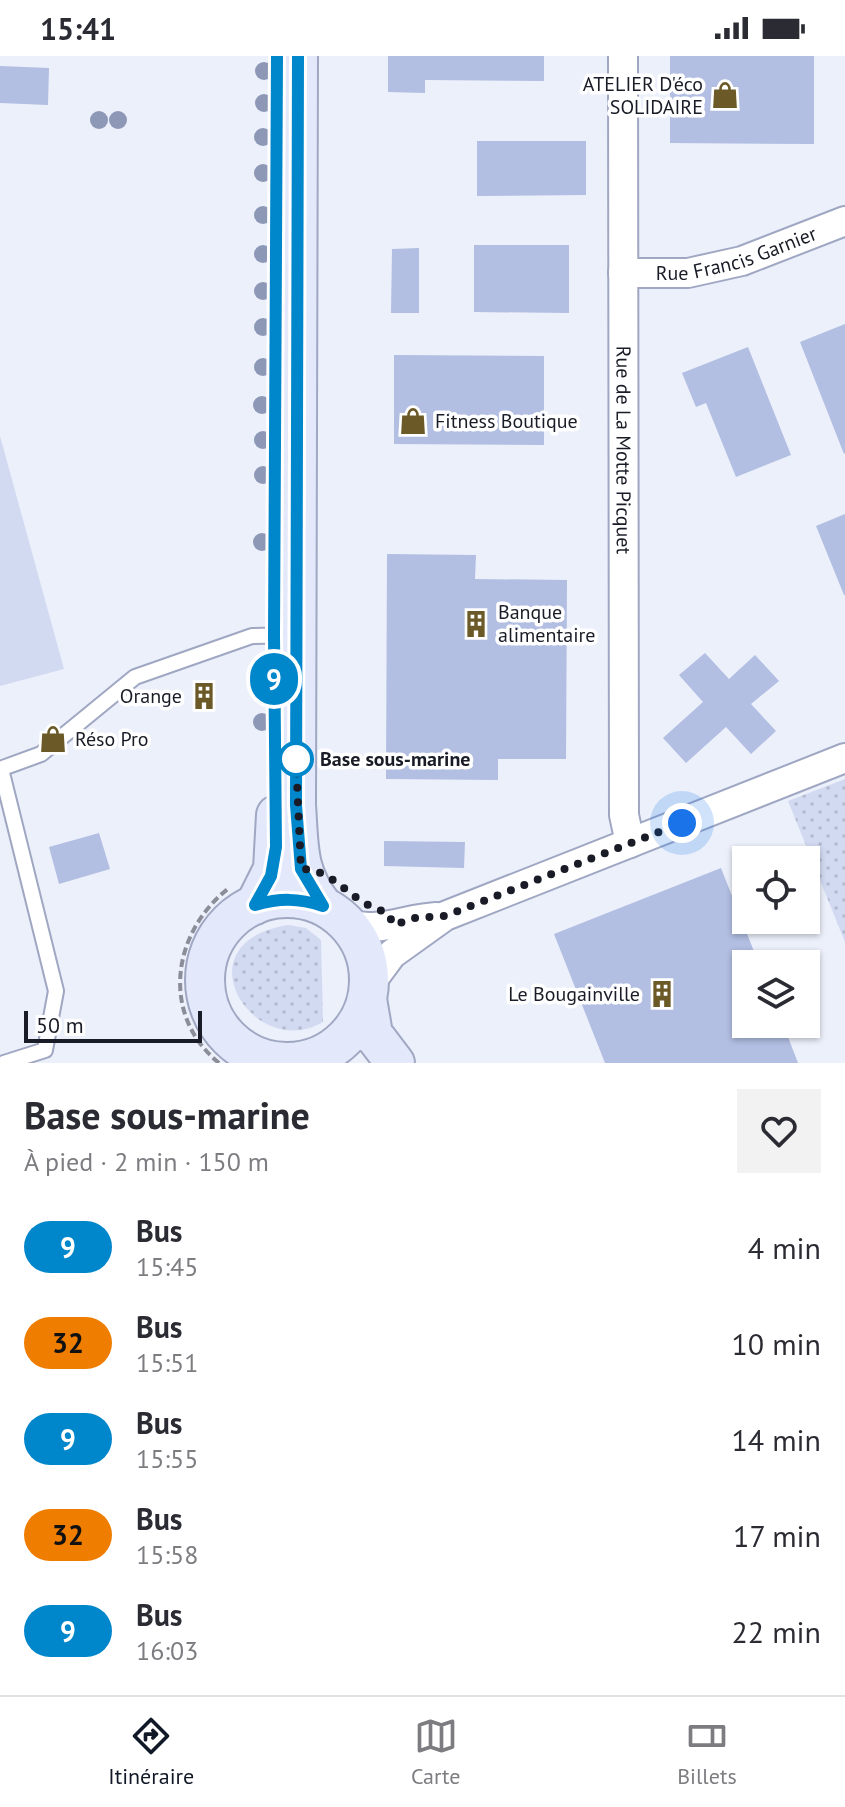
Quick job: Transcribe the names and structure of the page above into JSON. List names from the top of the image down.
{
  "streets": {
    "street": ["Rue Francis Garnier", "Rue de La Motte Picquet"]
  },
  "crossings": [
    ["Rue Francis Garnier", "Rue de La Motte Picquet"]
  ],
  "places": {
    "shop": ["ATELIER D'éco SOLIDAIRE", "Fitness Boutique", "Réso Pro"],
    "building": ["Banque alimentaire", "Orange", "Le Bougainville"],
    "other": ["Base sous-marine"]
  },
  "lines": ["bus line 9"],
  "scale_bar": "50 m",
  "page": {
    "status": "15:41",
    "on_map": "9",
    "scale": "50 m",
    "heading": ["Base sous-marine", "À pied · 2 min · 150 m"],
    "list": [
      {
        "mark": "9",
        "name": "Bus",
        "note": "15:45",
        "value": "4 min"
      },
      {
        "mark": "32",
        "name": "Bus",
        "note": "15:51",
        "value": "10 min"
      },
      {
        "mark": "9",
        "name": "Bus",
        "note": "15:55",
        "value": "14 min"
      },
      {
        "mark": "32",
        "name": "Bus",
        "note": "15:58",
        "value": "17 min"
      },
      {
        "mark": "9",
        "name": "Bus",
        "note": "16:03",
        "value": "22 min"
      }
    ],
    "tabs": ["Itinéraire", "Carte", "Billets"]
  }
}
